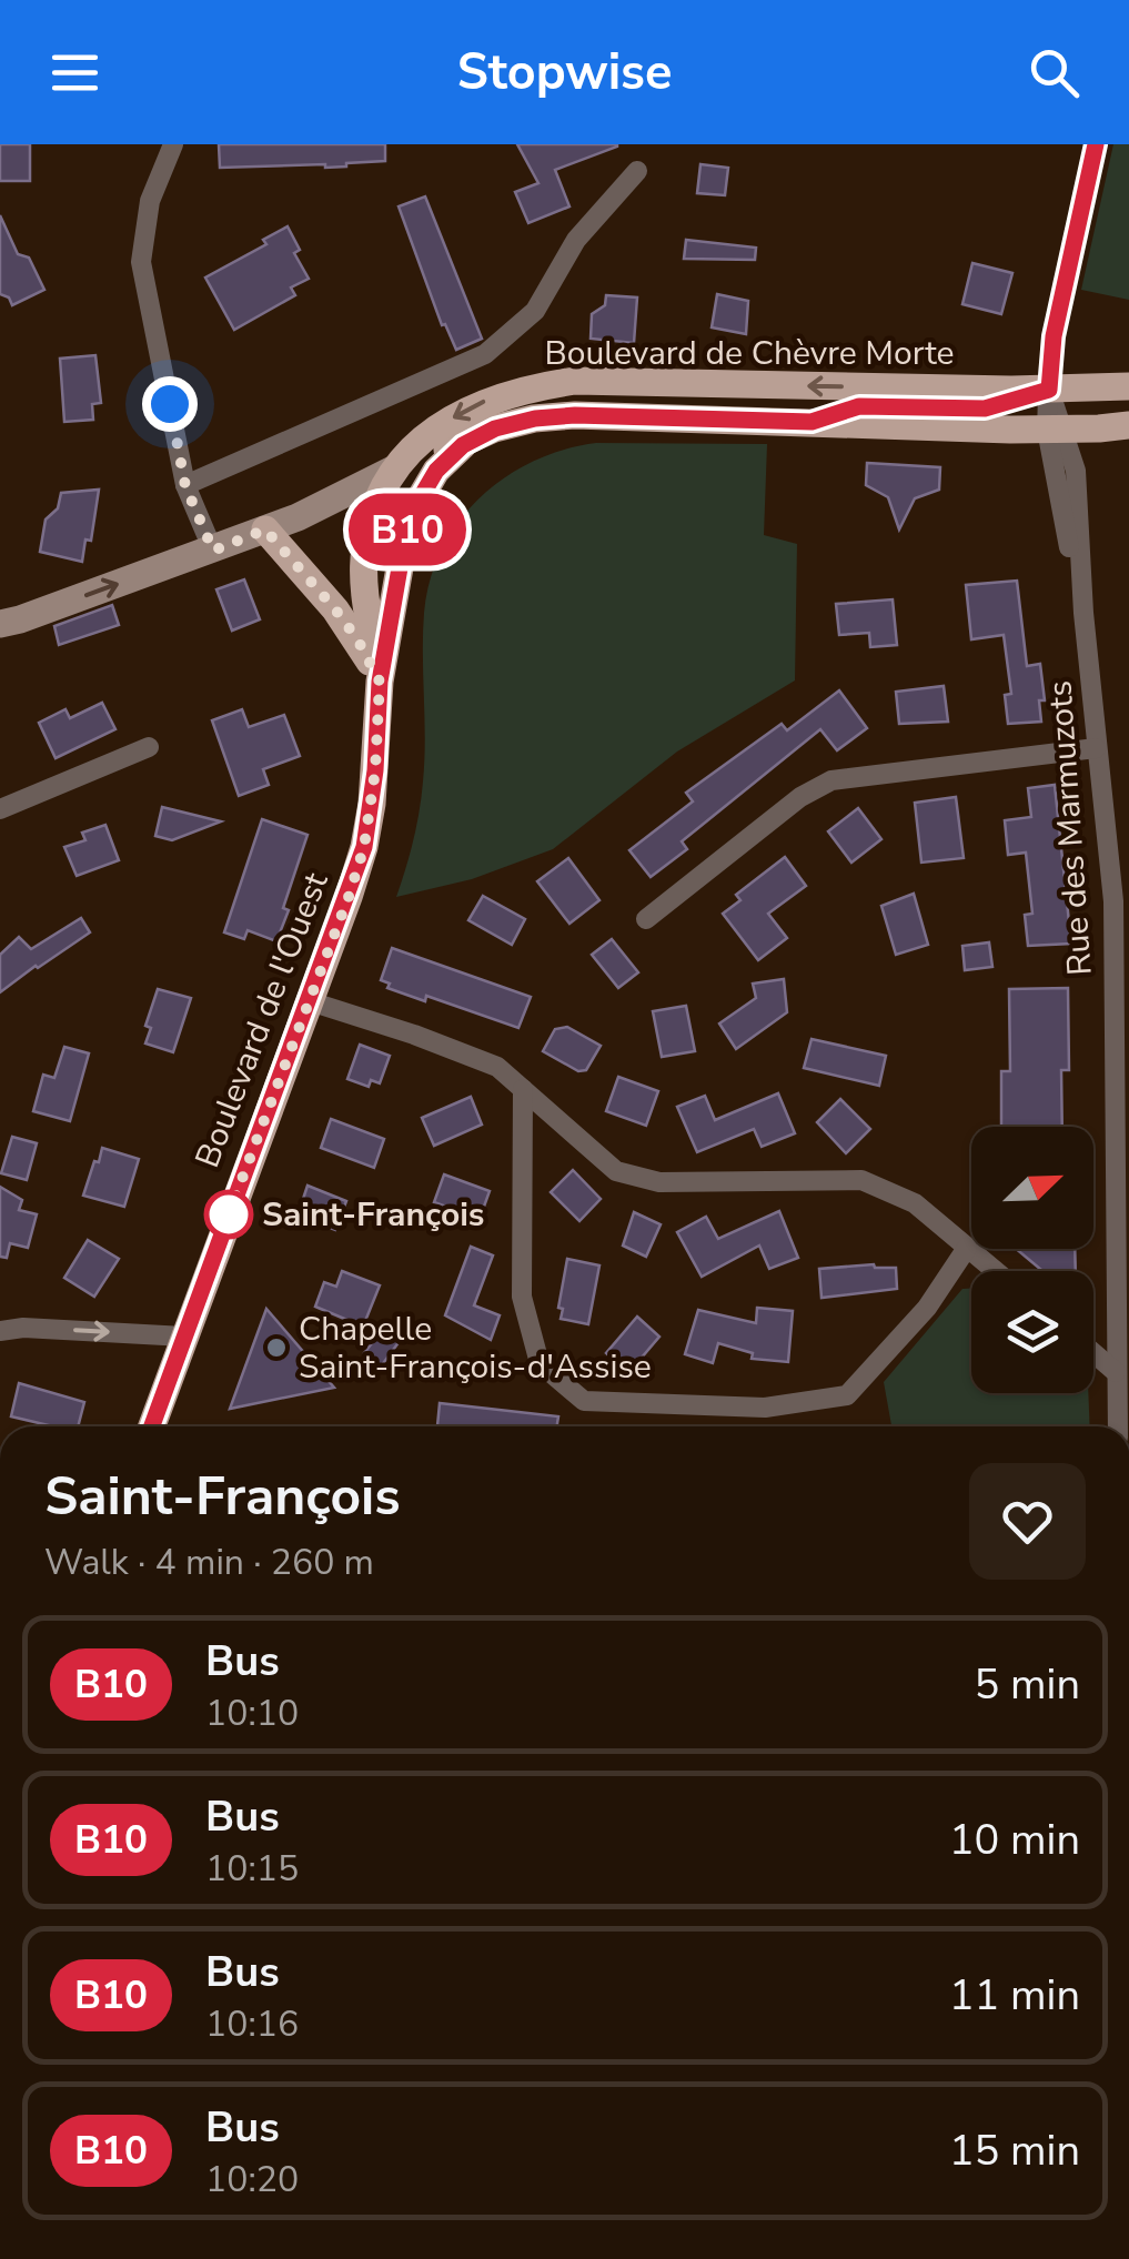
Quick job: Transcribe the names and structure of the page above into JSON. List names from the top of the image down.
{
  "streets": {
    "main road": ["Boulevard de Chèvre Morte", "Boulevard de l'Ouest"],
    "street": ["Rue des Marmuzots"]
  },
  "crossings": [
    ["Boulevard de Chèvre Morte", "Rue des Marmuzots"],
    ["Boulevard de Chèvre Morte", "Boulevard de l'Ouest"]
  ],
  "places": ["Saint-François", "Chapelle Saint-François-d'Assise"],
  "lines": ["bus line B10"],
  "north": "top right",
  "page": {
    "header": "Stopwise",
    "on_map": "B10",
    "heading": ["Saint-François", "Walk · 4 min · 260 m"],
    "list": [
      {
        "mark": "B10",
        "name": "Bus",
        "note": "10:10",
        "value": "5 min"
      },
      {
        "mark": "B10",
        "name": "Bus",
        "note": "10:15",
        "value": "10 min"
      },
      {
        "mark": "B10",
        "name": "Bus",
        "note": "10:16",
        "value": "11 min"
      },
      {
        "mark": "B10",
        "name": "Bus",
        "note": "10:20",
        "value": "15 min"
      }
    ]
  }
}
